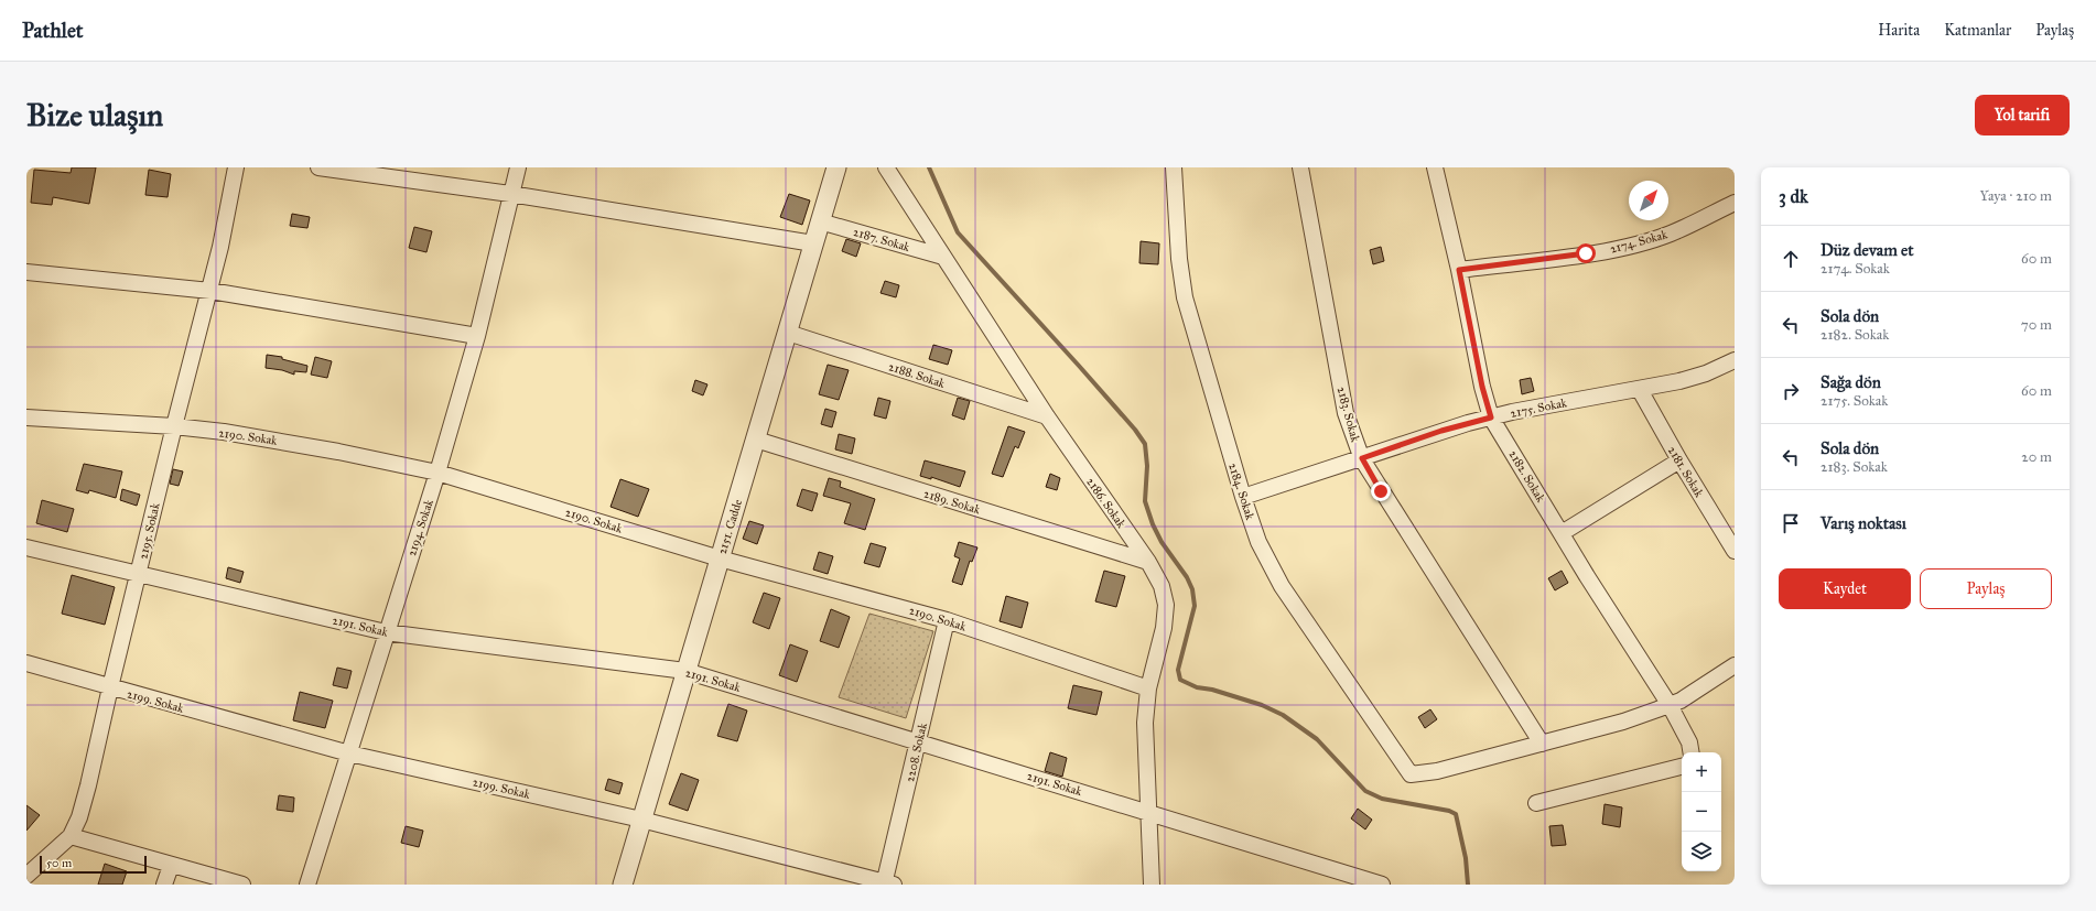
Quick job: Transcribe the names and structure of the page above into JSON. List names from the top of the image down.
{
  "streets": {
    "street": [
      "2187. Sokak",
      "2174. Sokak",
      "2188. Sokak",
      "2175. Sokak",
      "2183. Sokak",
      "2190. Sokak",
      "2181. Sokak",
      "2182. Sokak",
      "2184. Sokak",
      "2189. Sokak",
      "2186. Sokak",
      "2151. Cadde",
      "2194. Sokak",
      "2195. Sokak",
      "2191. Sokak",
      "2199. Sokak",
      "2208. Sokak"
    ]
  },
  "crossings": [
    ["2187. Sokak", "2186. Sokak"],
    ["2187. Sokak", "2151. Cadde"],
    ["2174. Sokak", "2182. Sokak"],
    ["2188. Sokak", "2186. Sokak"],
    ["2188. Sokak", "2151. Cadde"],
    ["2175. Sokak", "2183. Sokak"],
    ["2175. Sokak", "2181. Sokak"],
    ["2175. Sokak", "2182. Sokak"],
    ["2175. Sokak", "2184. Sokak"],
    ["2183. Sokak", "2184. Sokak"],
    ["2190. Sokak", "2186. Sokak"],
    ["2190. Sokak", "2151. Cadde"],
    ["2190. Sokak", "2194. Sokak"],
    ["2190. Sokak", "2195. Sokak"],
    ["2190. Sokak", "2208. Sokak"],
    ["2189. Sokak", "2186. Sokak"],
    ["2189. Sokak", "2151. Cadde"],
    ["2186. Sokak", "2191. Sokak"],
    ["2151. Cadde", "2191. Sokak"],
    ["2151. Cadde", "2199. Sokak"],
    ["2194. Sokak", "2191. Sokak"],
    ["2194. Sokak", "2199. Sokak"],
    ["2195. Sokak", "2191. Sokak"],
    ["2195. Sokak", "2199. Sokak"],
    ["2191. Sokak", "2208. Sokak"],
    ["2199. Sokak", "2208. Sokak"]
  ],
  "scale_bar": "50 m",
  "north": "top right",
  "page": {
    "header": "Pathlet",
    "nav": ["Harita", "Katmanlar", "Paylaş"],
    "buttons": [
      "Yol tarifi",
      ["Kaydet", "Paylaş"]
    ],
    "title": "Bize ulaşın",
    "heading": ["3 dk", "Yaya · 210 m"],
    "list": [
      ["Düz devam et", "2174. Sokak", "60 m"],
      ["Sola dön", "2182. Sokak", "70 m"],
      ["Sağa dön", "2175. Sokak", "60 m"],
      ["Sola dön", "2183. Sokak", "20 m"],
      "Varış noktası"
    ],
    "map_buttons": ["+", "−"],
    "scale": "50 m"
  }
}
